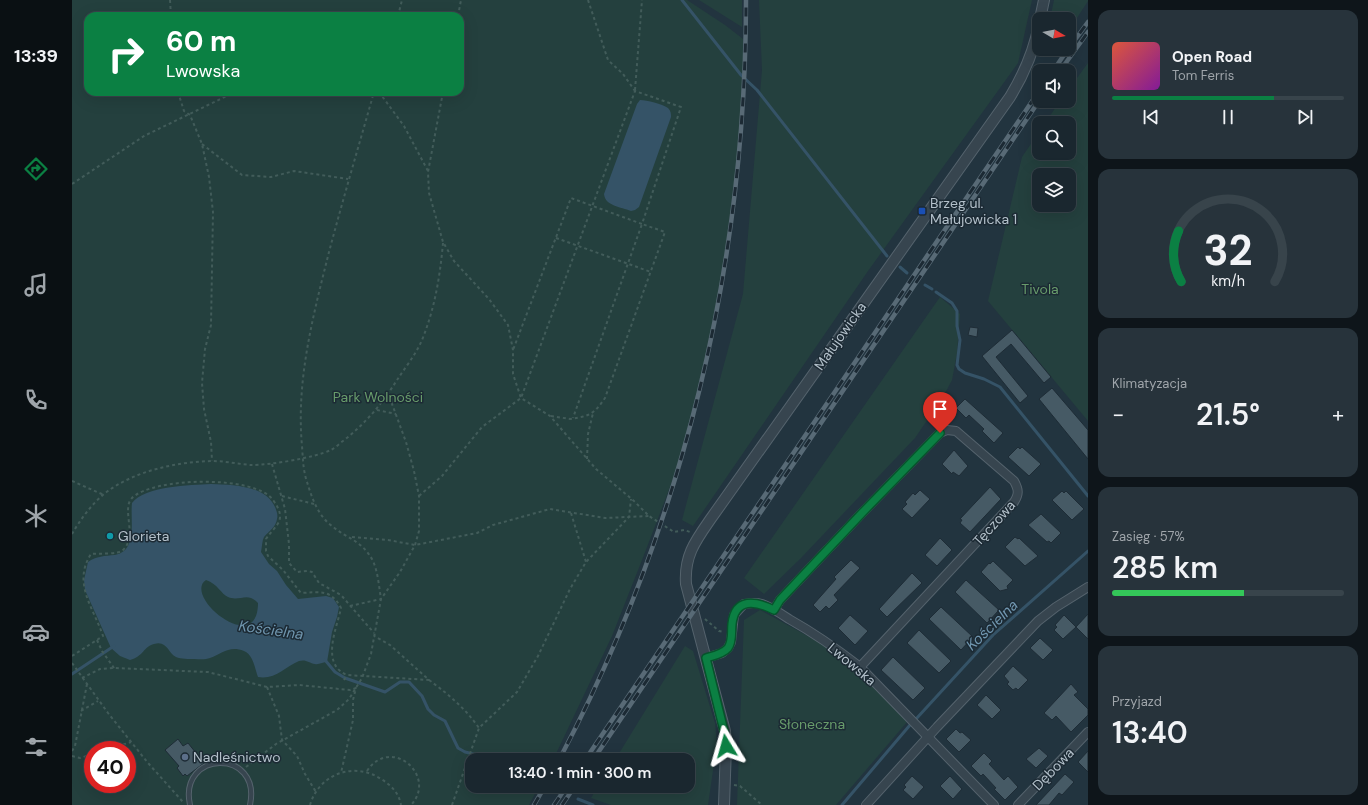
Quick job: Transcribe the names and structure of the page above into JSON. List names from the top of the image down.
{
  "streets": {
    "street": [
      "Małujowicka",
      "Tęczowa",
      "Lwowska",
      "Dębowa"
    ]
  },
  "crossings": [
    ["Małujowicka", "Lwowska"],
    ["Tęczowa", "Lwowska"]
  ],
  "water": ["Kościelna"],
  "parks": ["Tivola", "Park Wolności", "Słoneczna"],
  "places": {
    "transit": ["Brzeg ul. Małujowicka 1"],
    "other": ["Glorieta", "Nadleśnictwo"]
  },
  "north": "right",
  "page": {
    "tabs": "13:39",
    "turn": ["60 m", "Lwowska"],
    "song": ["Open Road", "Tom Ferris"],
    "tile": [
      "Klimatyzacja",
      ["Zasięg · 57%", "285 km"],
      ["Przyjazd", "13:40"]
    ],
    "heat": ["−", "21.5°", "+"],
    "limit": "40",
    "trip": "13:40 · 1 min · 300 m",
    "gauge": ["32", "km/h"]
  }
}
